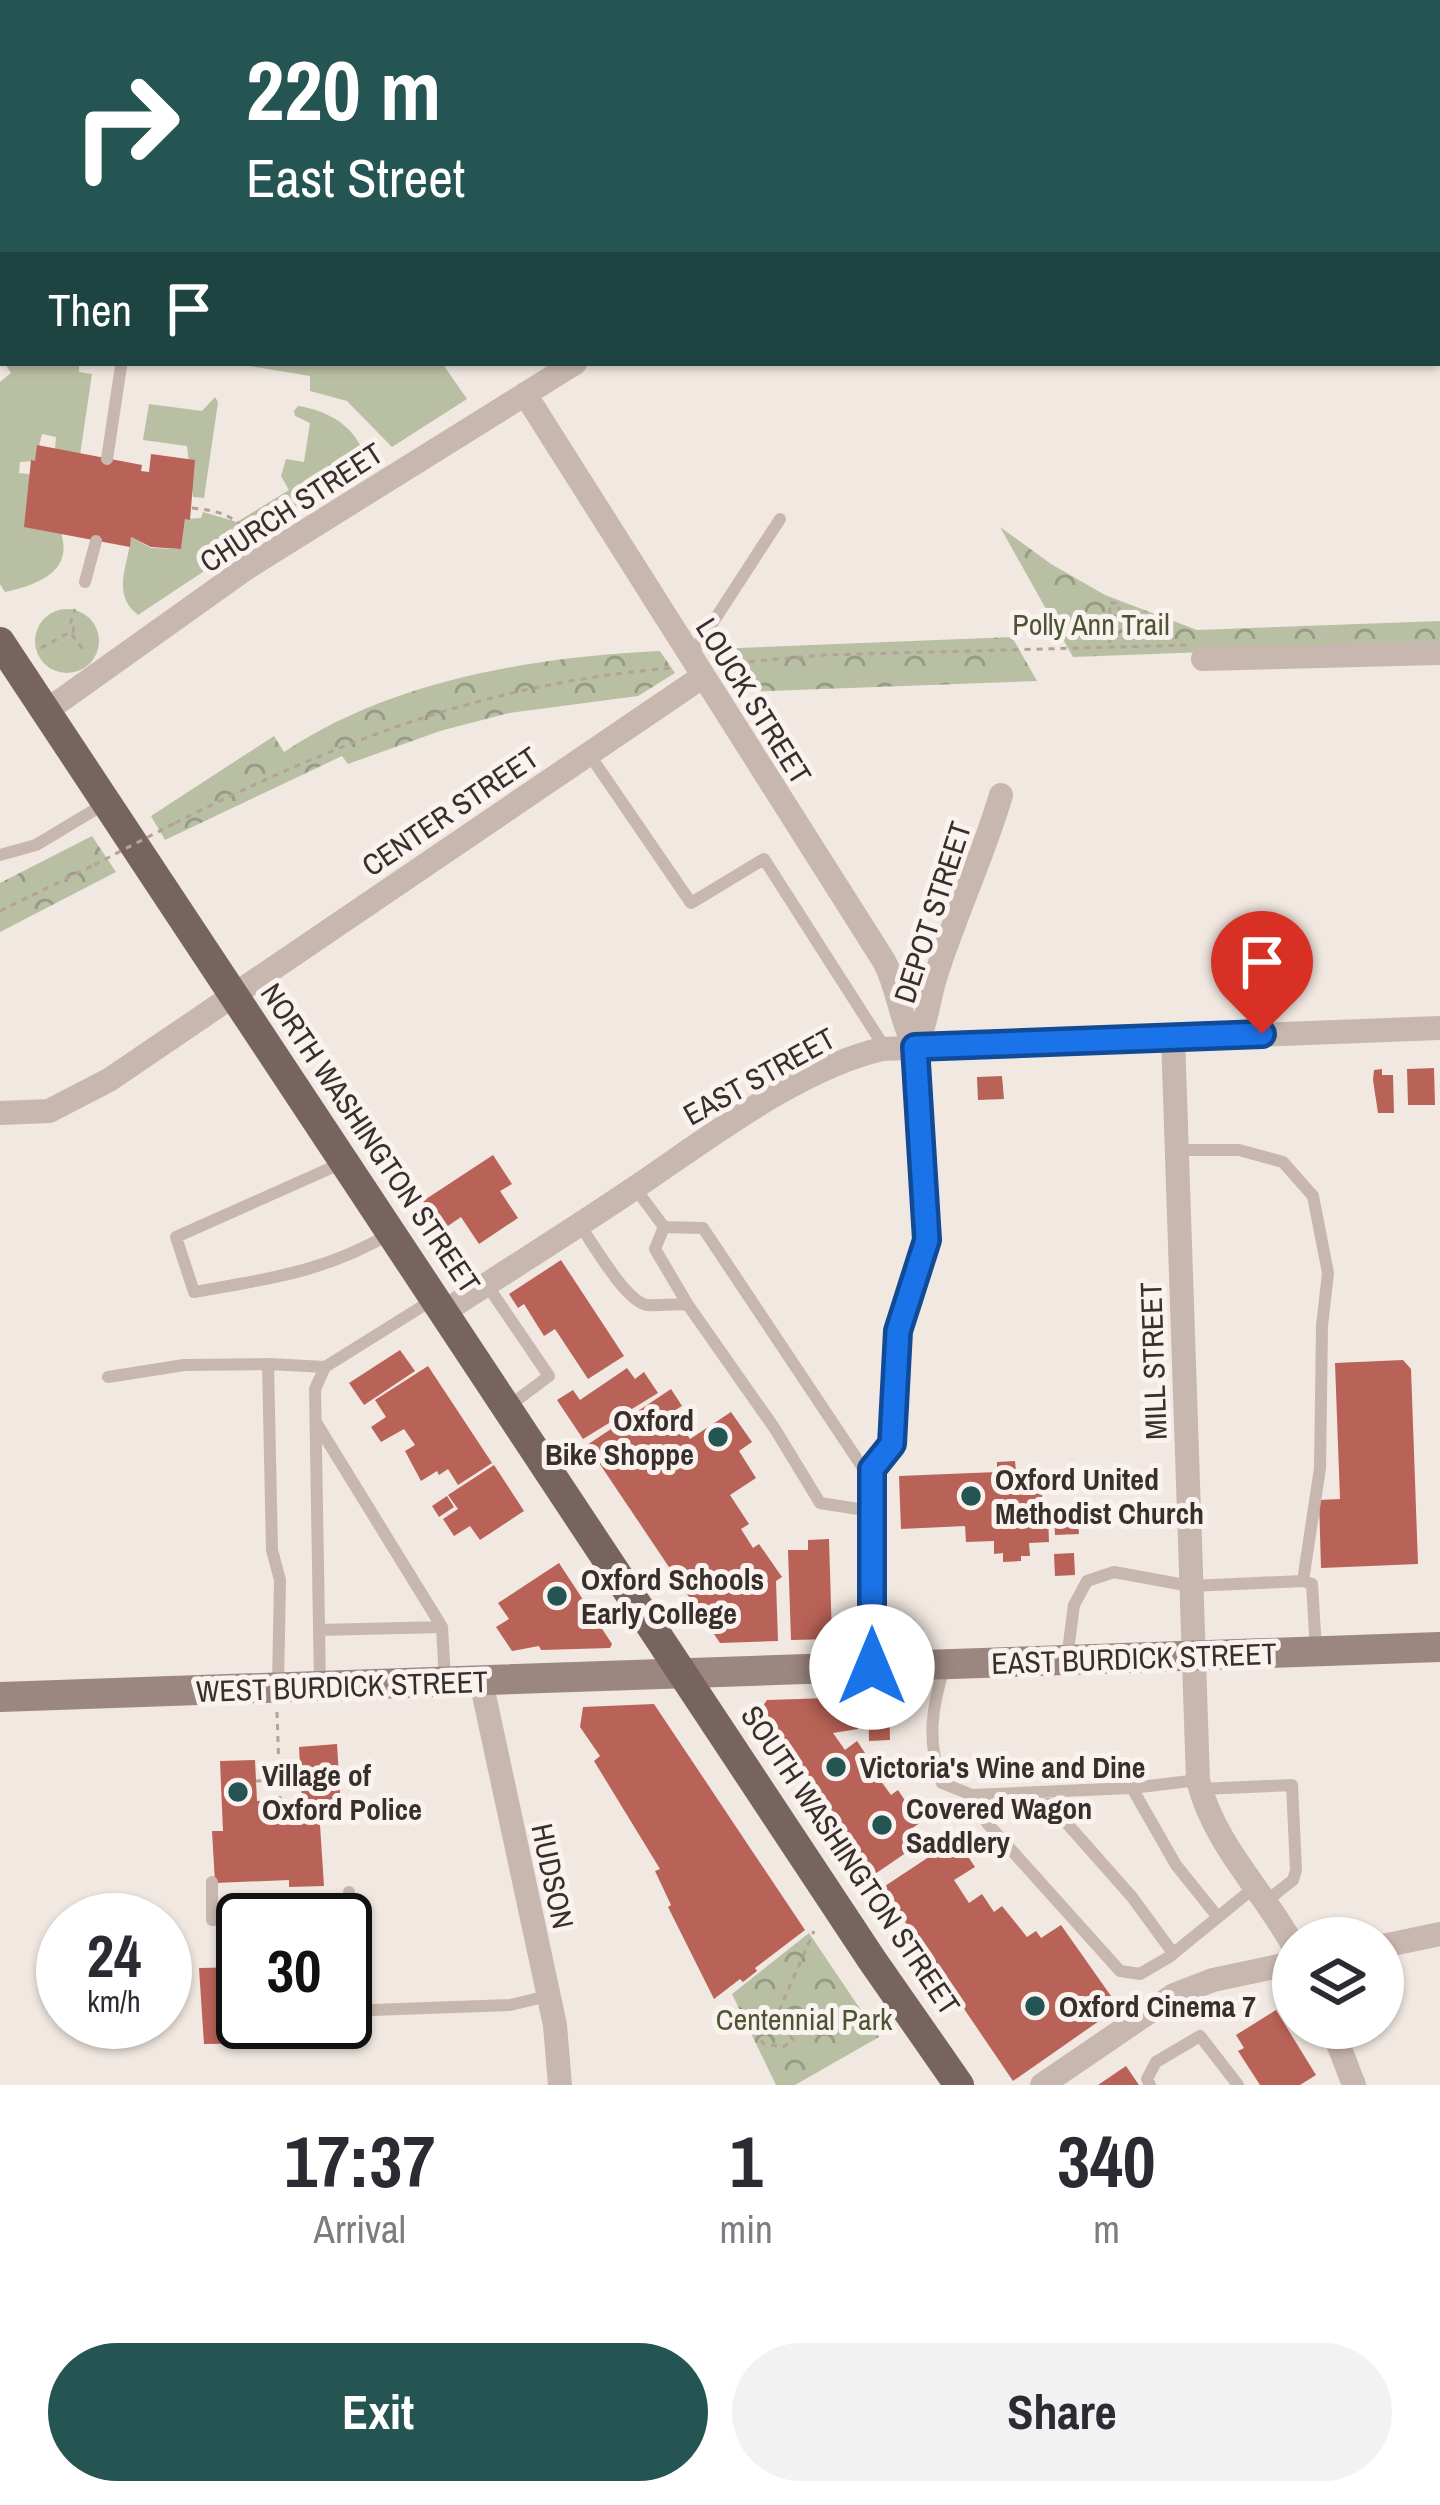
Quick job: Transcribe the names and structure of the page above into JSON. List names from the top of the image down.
{
  "streets": {
    "main road": [
      "NORTH WASHINGTON STREET",
      "EAST BURDICK STREET",
      "WEST BURDICK STREET",
      "SOUTH WASHINGTON STREET"
    ],
    "street": [
      "CHURCH STREET",
      "LOUCK STREET",
      "CENTER STREET",
      "DEPOT STREET",
      "EAST STREET",
      "MILL STREET",
      "HUDSON"
    ]
  },
  "crossings": [
    ["CHURCH STREET", "LOUCK STREET"],
    ["CHURCH STREET", "NORTH WASHINGTON STREET"],
    ["LOUCK STREET", "CENTER STREET"],
    ["LOUCK STREET", "DEPOT STREET"],
    ["LOUCK STREET", "EAST STREET"],
    ["CENTER STREET", "NORTH WASHINGTON STREET"],
    ["DEPOT STREET", "EAST STREET"],
    ["EAST STREET", "NORTH WASHINGTON STREET"],
    ["EAST STREET", "MILL STREET"],
    ["NORTH WASHINGTON STREET", "EAST BURDICK STREET"],
    ["NORTH WASHINGTON STREET", "WEST BURDICK STREET"],
    ["NORTH WASHINGTON STREET", "SOUTH WASHINGTON STREET"],
    ["MILL STREET", "EAST BURDICK STREET"],
    ["EAST BURDICK STREET", "WEST BURDICK STREET"],
    ["EAST BURDICK STREET", "SOUTH WASHINGTON STREET"],
    ["WEST BURDICK STREET", "SOUTH WASHINGTON STREET"],
    ["WEST BURDICK STREET", "HUDSON"]
  ],
  "parks": ["Polly Ann Trail", "Centennial Park"],
  "places": [
    "Oxford Bike Shoppe",
    "Oxford United Methodist Church",
    "Oxford Schools Early College",
    "Victoria's Wine and Dine",
    "Village of Oxford Police",
    "Covered Wagon Saddlery",
    "Oxford Cinema 7"
  ],
  "page": {
    "turn": ["220 m", "East Street"],
    "then": "Then",
    "speed": "24 km/h",
    "limit": "30",
    "eta": [
      "17:37",
      "Arrival",
      "1",
      "min",
      "340",
      "m"
    ],
    "buttons": ["Exit", "Share"]
  }
}
